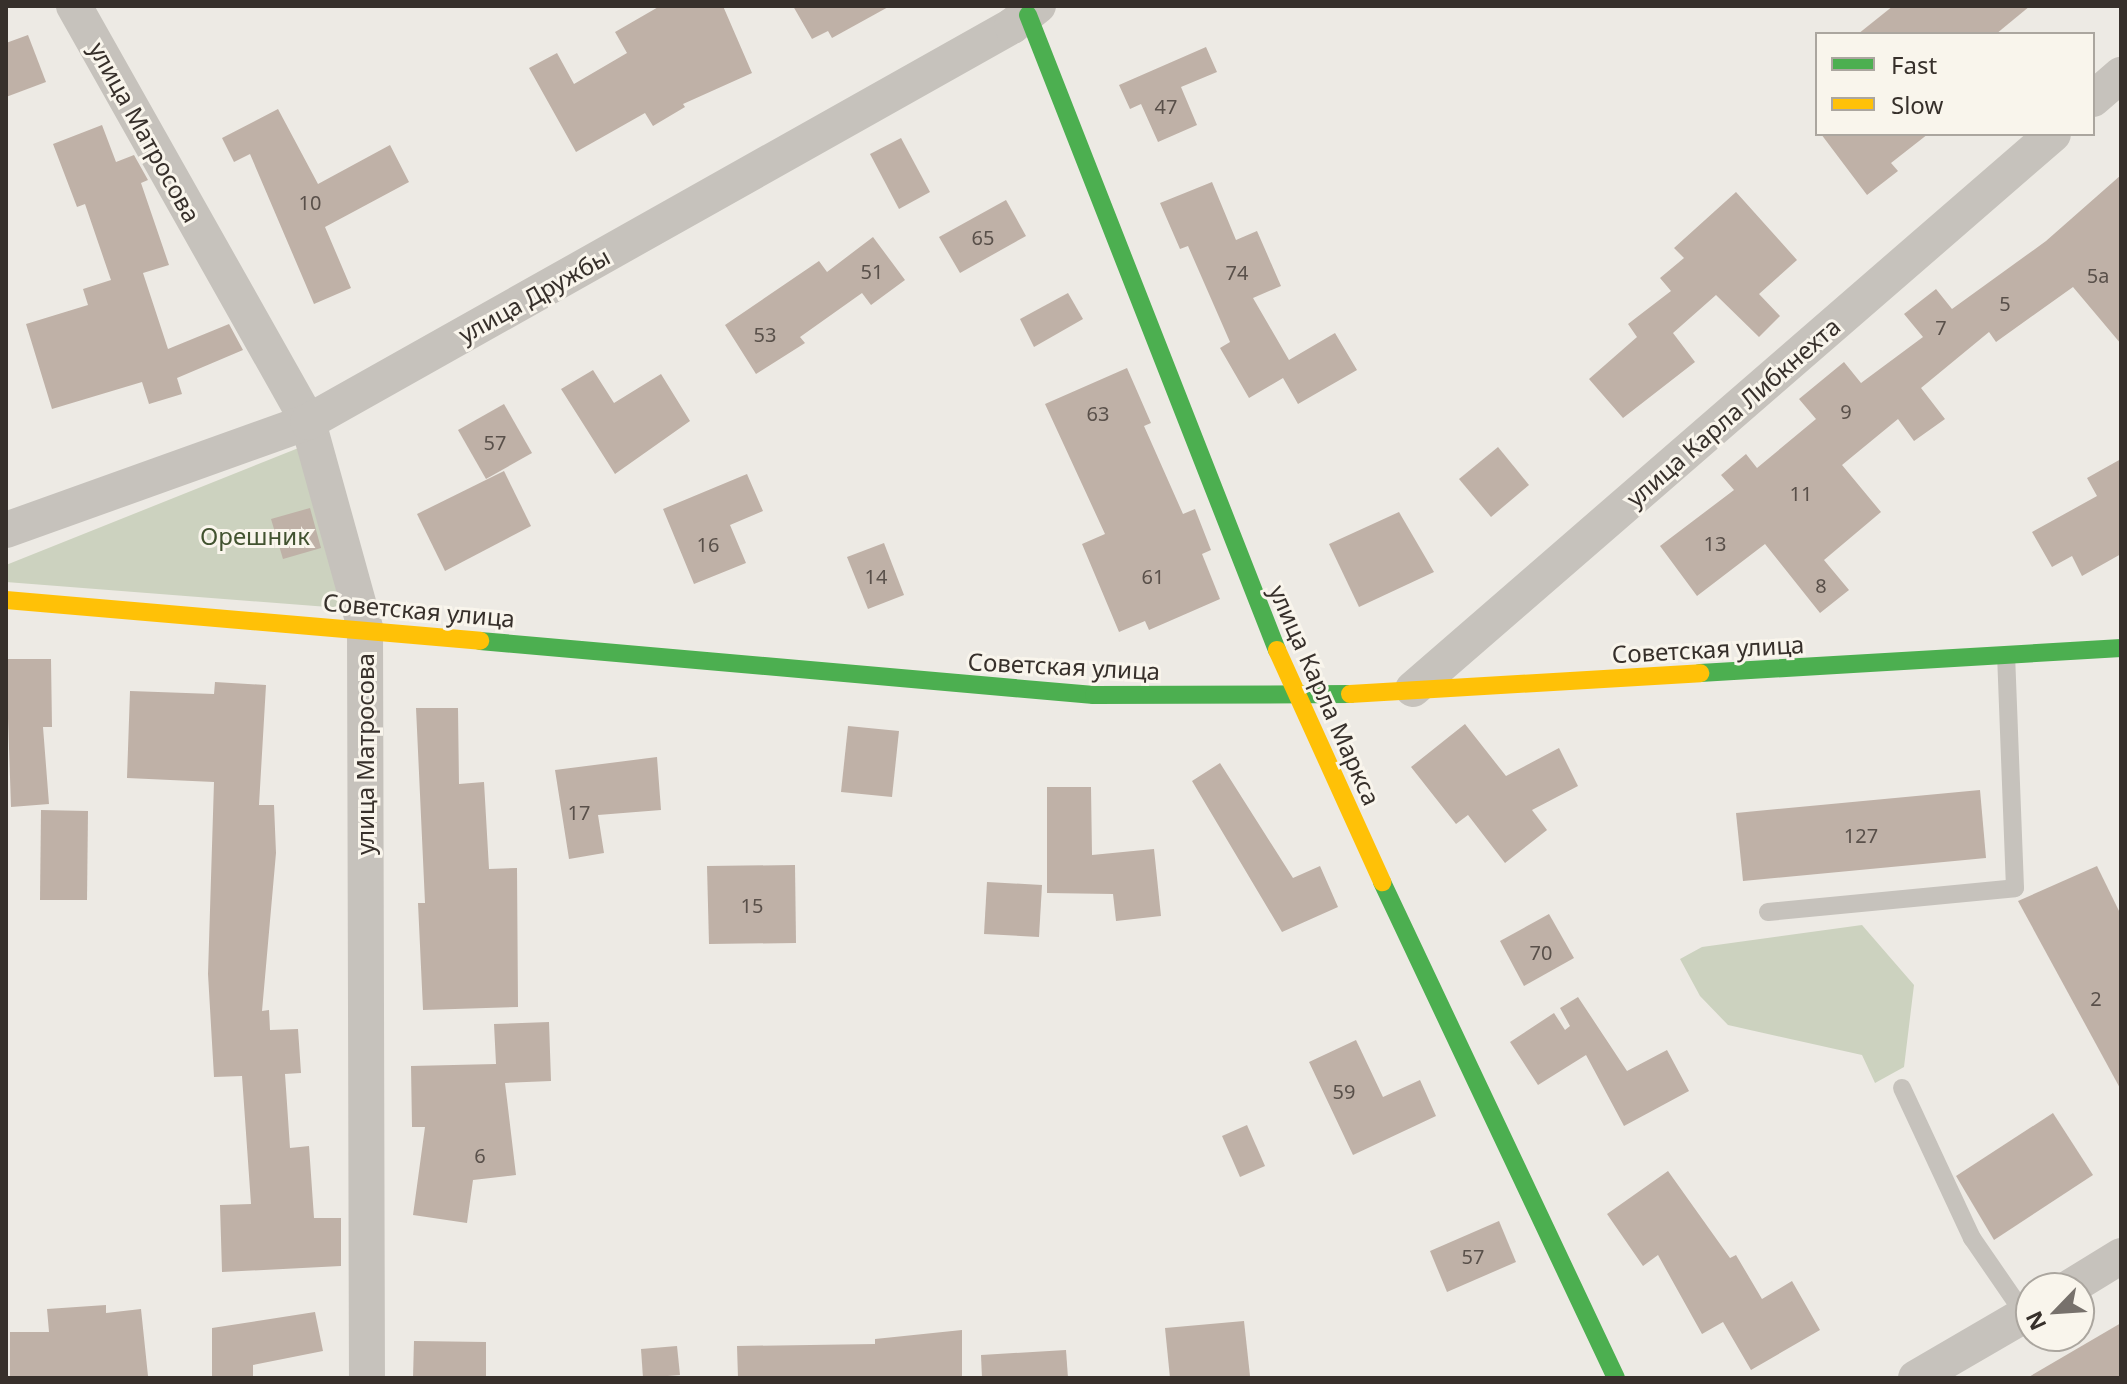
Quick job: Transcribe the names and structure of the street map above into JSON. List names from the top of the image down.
{
  "streets": {
    "street": [
      "улица Матросова",
      "улица Дружбы",
      "улица Карла Либкнехта",
      "Советская улица",
      "улица Карла Маркса"
    ]
  },
  "crossings": [
    ["улица Матросова", "улица Дружбы"],
    ["улица Матросова", "Советская улица"],
    ["улица Дружбы", "улица Карла Маркса"],
    ["улица Карла Либкнехта", "Советская улица"],
    ["Советская улица", "улица Карла Маркса"]
  ],
  "parks": ["Орешник"],
  "house_numbers": [
    "47",
    "10",
    "65",
    "51",
    "74",
    "5а",
    "5",
    "7",
    "53",
    "9",
    "63",
    "57",
    "11",
    "13",
    "16",
    "14",
    "61",
    "8",
    "17",
    "127",
    "15",
    "70",
    "2",
    "59",
    "6",
    "57"
  ],
  "legend": ["Fast", "Slow"],
  "north": "bottom left"
}
